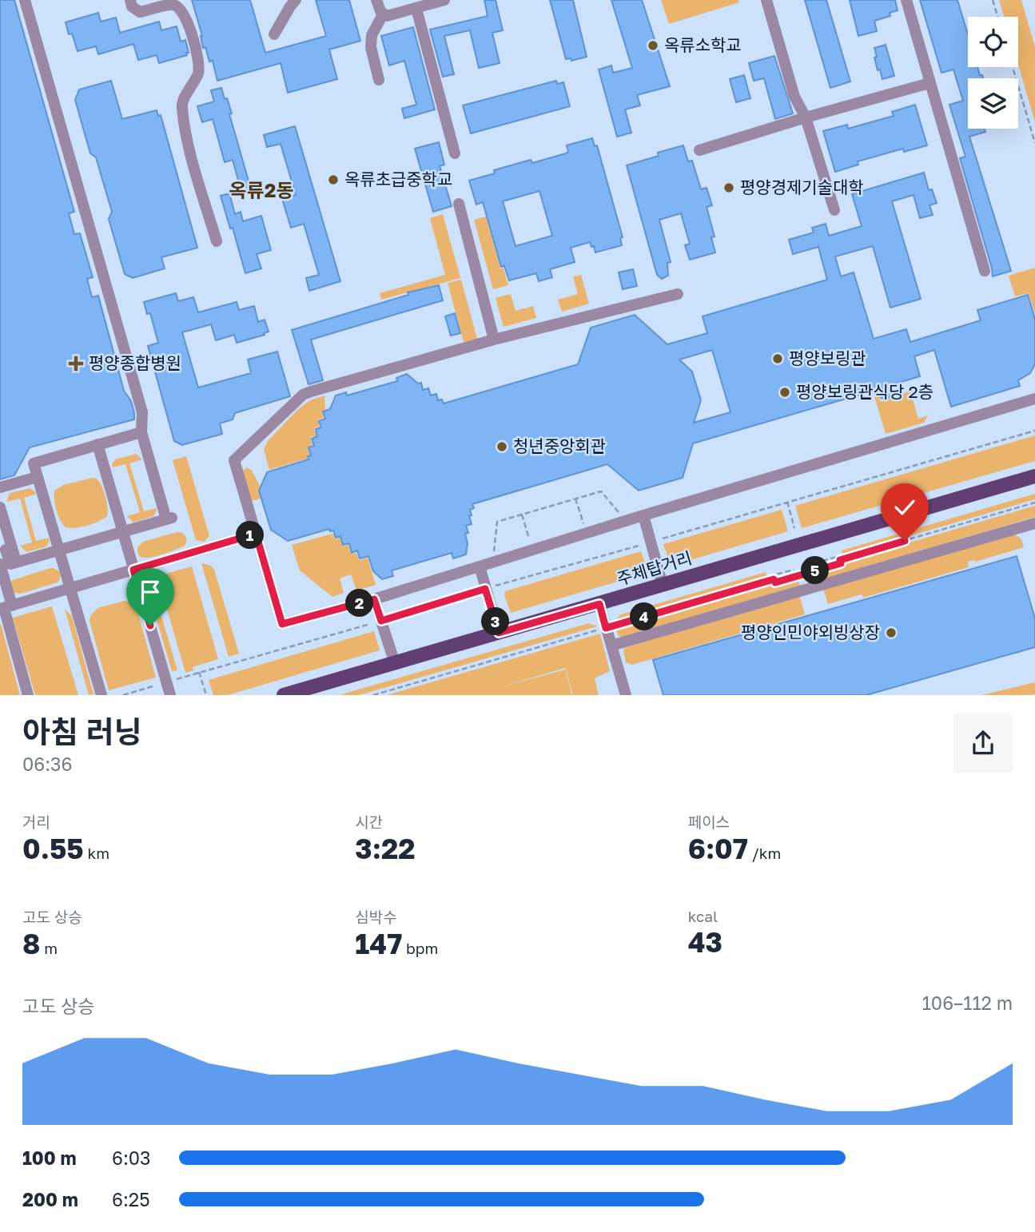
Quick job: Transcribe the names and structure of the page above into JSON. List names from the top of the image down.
{
  "streets": {
    "main road": ["주체탑거리"]
  },
  "districts": ["옥류2동"],
  "places": {
    "other": [
      "옥류소학교",
      "옥류초급중학교",
      "평양경제기술대학",
      "평양보링관",
      "평양보링관식당 2층",
      "청년중앙회관",
      "평양인민야외빙상장"
    ],
    "health": ["평양종합병원"]
  },
  "page": {
    "pins": [
      "1",
      "5",
      "2",
      "4",
      "3"
    ],
    "heading": ["아침 러닝", "06:36"],
    "stats": [
      ["거리", "0.55 km"],
      ["시간", "3:22"],
      ["페이스", "6:07 /km"],
      ["고도 상승", "8 m"],
      ["심박수", "147 bpm"],
      ["kcal", "43"]
    ],
    "chart": ["고도 상승", "106–112 m"],
    "list": [
      {
        "name": "100 m",
        "note": "6:03"
      },
      {
        "name": "200 m",
        "note": "6:25"
      }
    ]
  }
}
